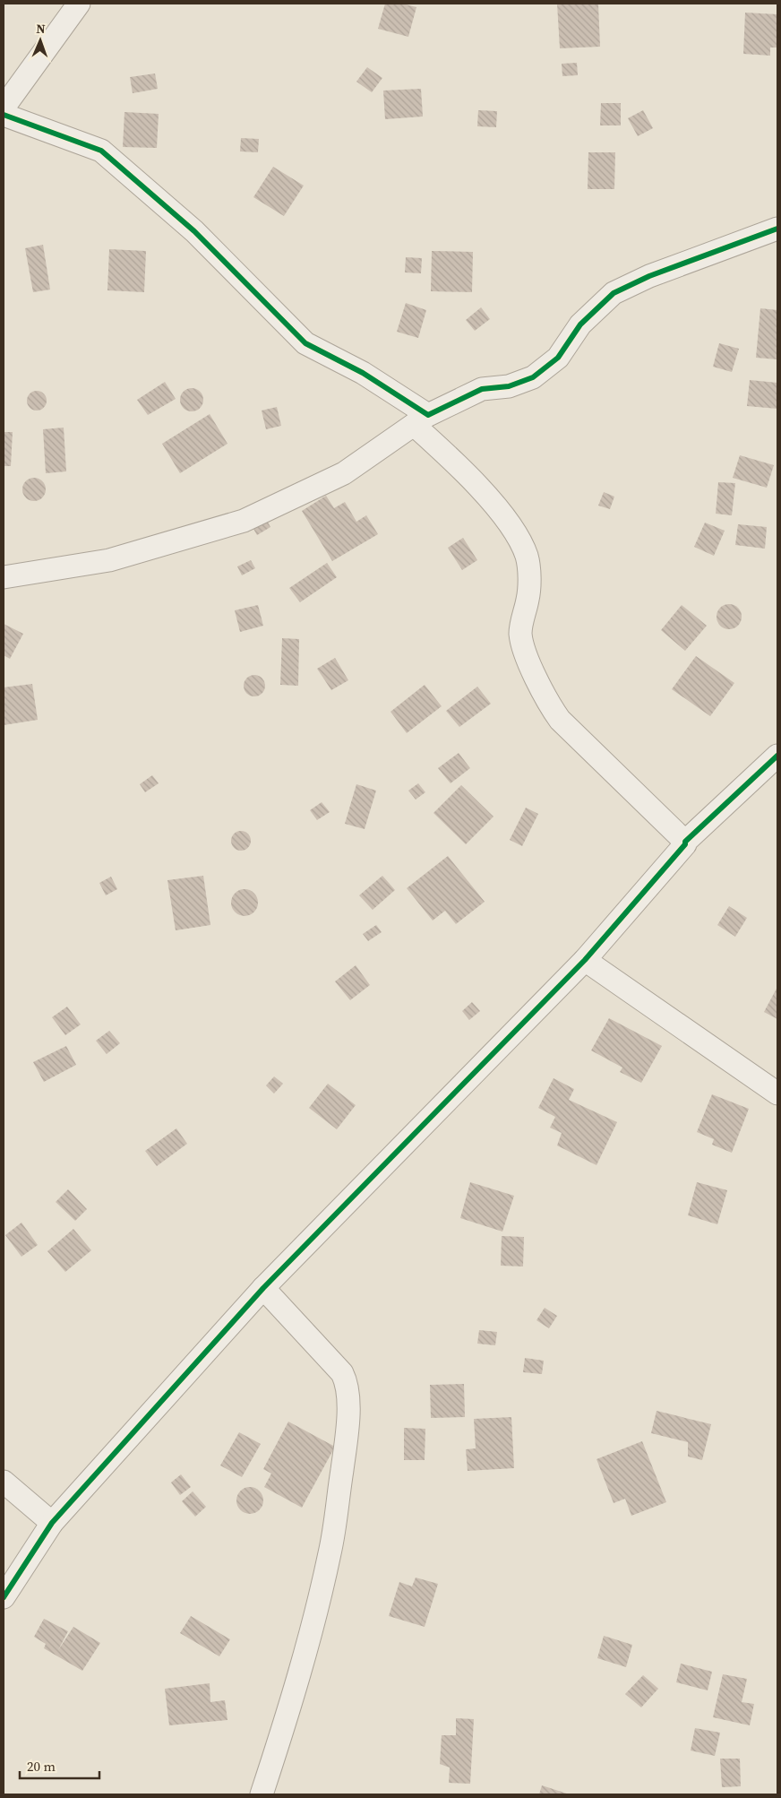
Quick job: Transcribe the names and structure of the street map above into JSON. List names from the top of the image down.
{
  "scale_bar": "20 m",
  "north": "top"
}
